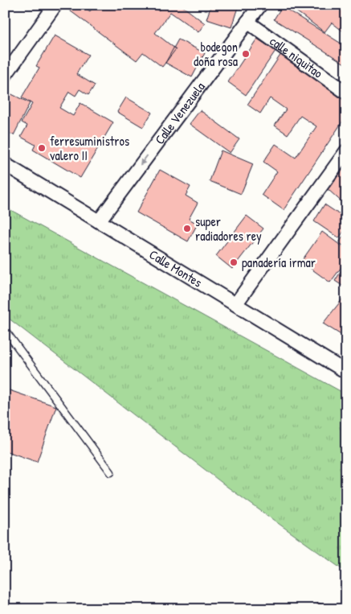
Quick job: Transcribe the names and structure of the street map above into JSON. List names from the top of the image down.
{
  "streets": {
    "street": ["calle niquitao", "Calle Venezuela", "Calle Montes"]
  },
  "crossings": [
    ["calle niquitao", "Calle Venezuela"],
    ["Calle Venezuela", "Calle Montes"]
  ],
  "one_way": ["Calle Venezuela"],
  "places": [
    "bodegon doña rosa",
    "ferresuministros valero II",
    "super radiadores rey",
    "panadería irmar"
  ]
}
